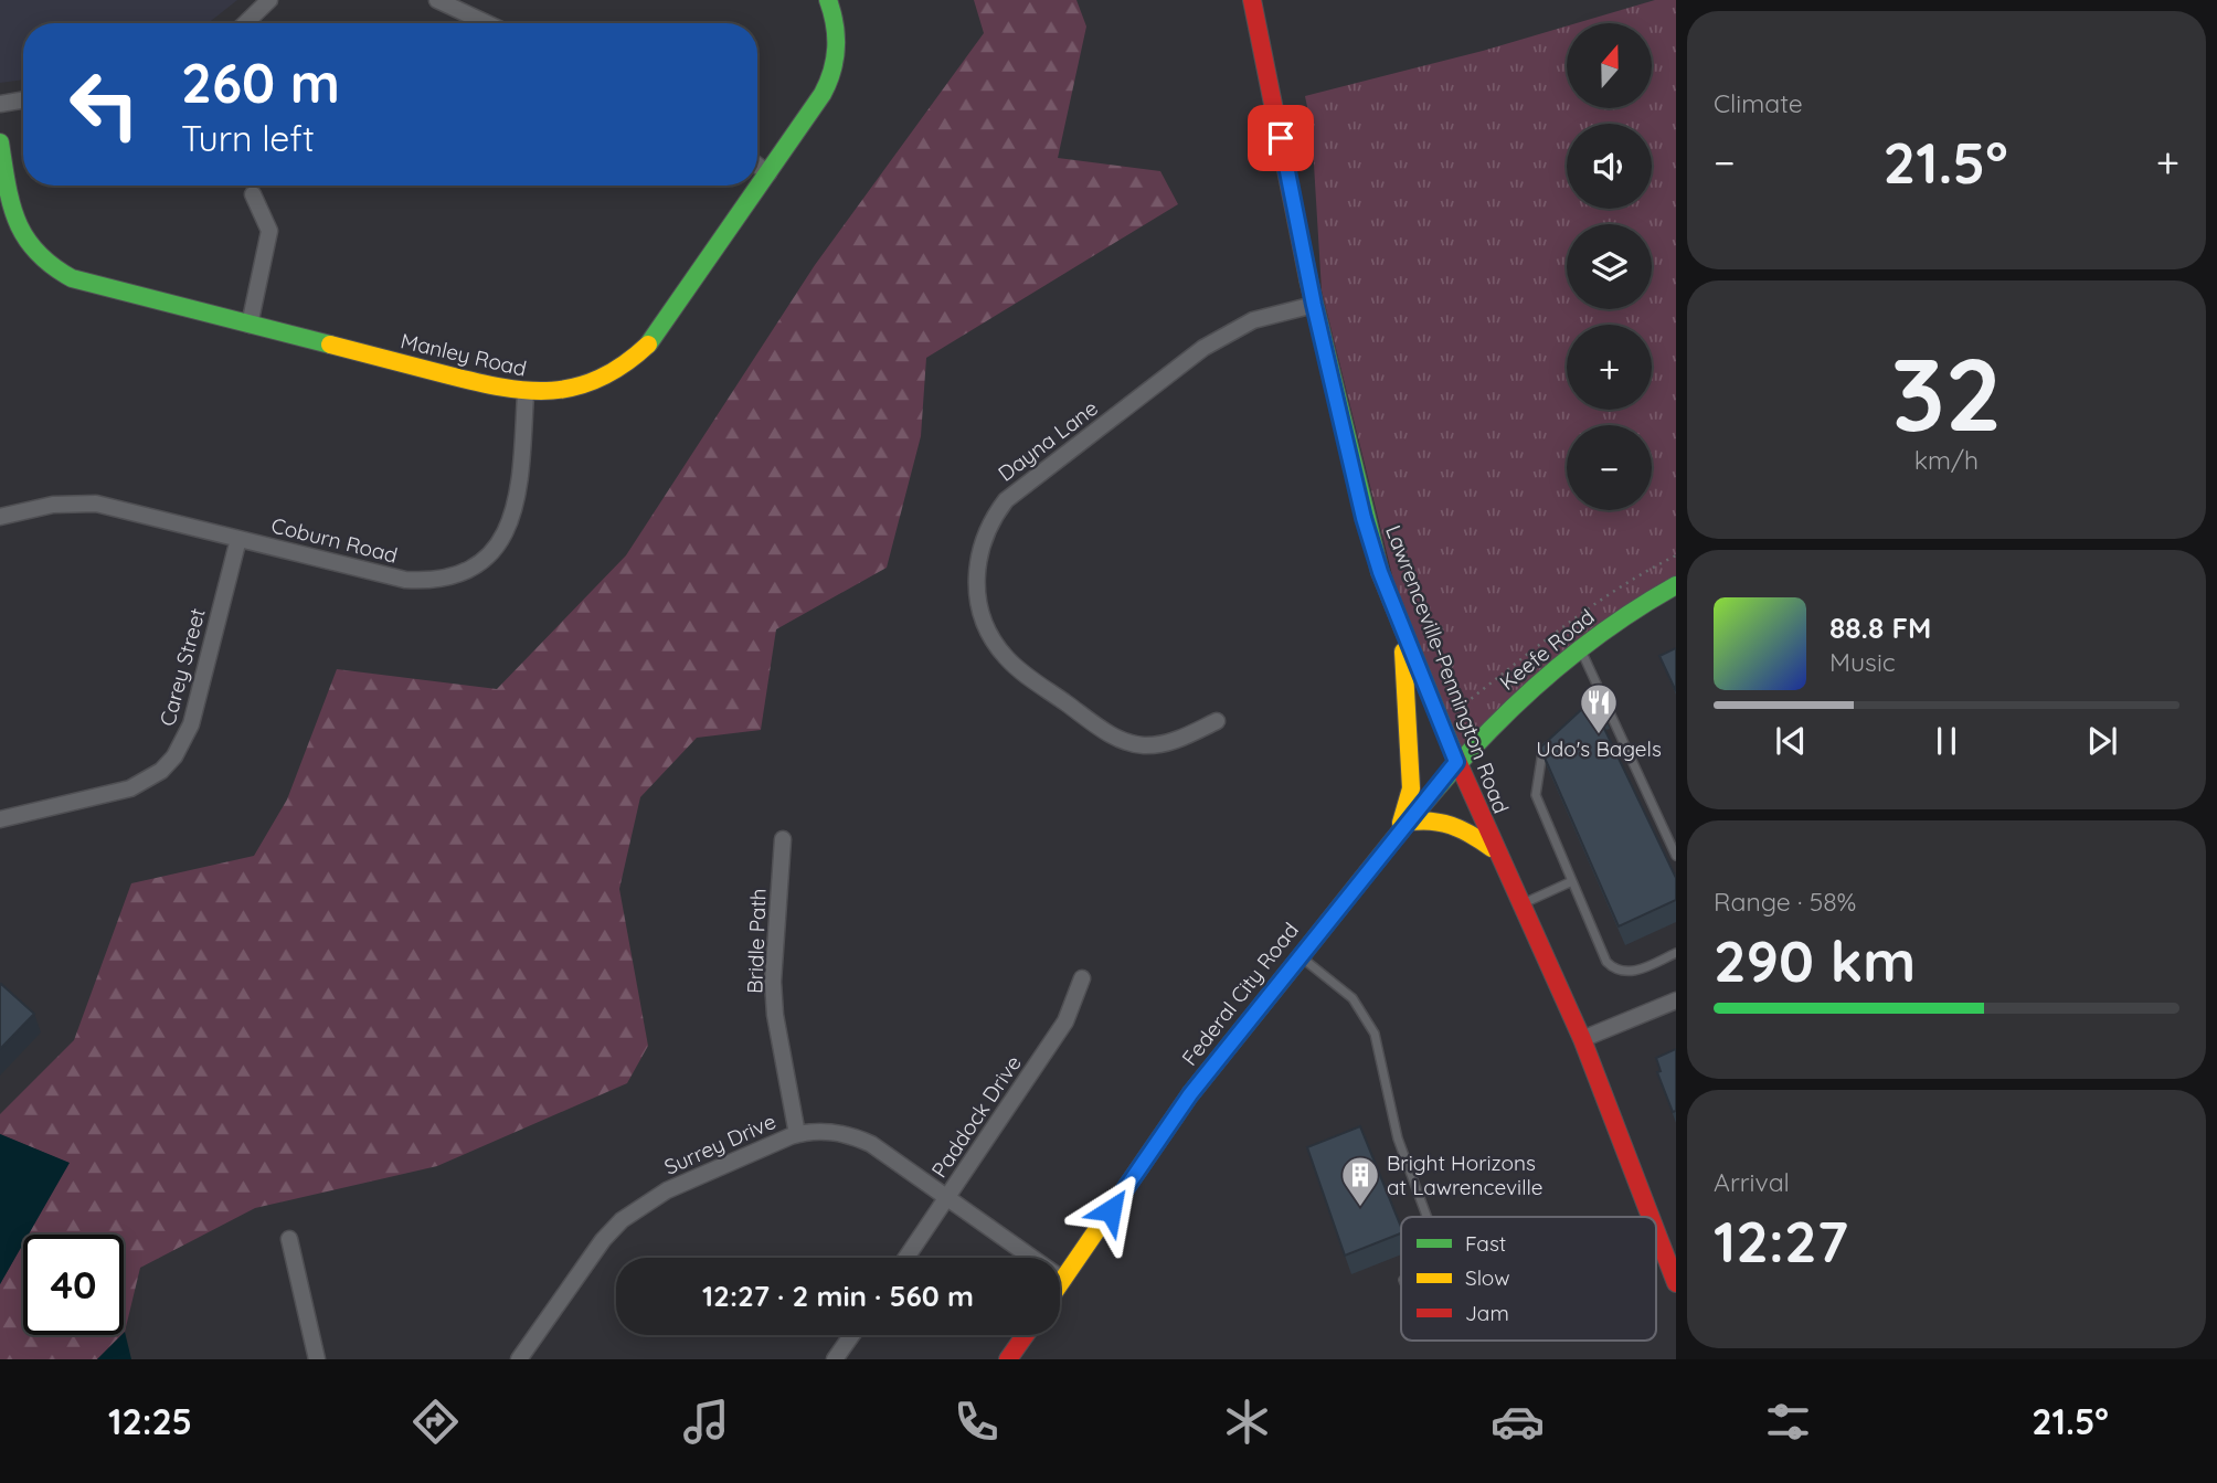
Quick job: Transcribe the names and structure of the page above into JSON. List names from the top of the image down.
{
  "streets": {
    "street": [
      "Manley Road",
      "Dayna Lane",
      "Coburn Road",
      "Keefe Road",
      "Carey Street",
      "Lawrenceville-Pennington Road",
      "Bridle Path",
      "Federal City Road",
      "Paddock Drive",
      "Surrey Drive"
    ]
  },
  "crossings": [
    ["Manley Road", "Coburn Road"],
    ["Dayna Lane", "Lawrenceville-Pennington Road"],
    ["Coburn Road", "Carey Street"],
    ["Keefe Road", "Lawrenceville-Pennington Road"],
    ["Keefe Road", "Federal City Road"],
    ["Lawrenceville-Pennington Road", "Federal City Road"],
    ["Bridle Path", "Surrey Drive"],
    ["Federal City Road", "Surrey Drive"],
    ["Paddock Drive", "Surrey Drive"]
  ],
  "places": {
    "restaurant": ["Udo's Bagels"],
    "building": ["Bright Horizons at Lawrenceville"]
  },
  "legend": ["Fast", "Slow", "Jam"],
  "north": "top",
  "page": {
    "tile": [
      "Climate",
      ["32", "km/h"],
      ["Range · 58%", "290 km"],
      ["Arrival", "12:27"]
    ],
    "map_buttons": ["+", "−"],
    "turn": ["260 m", "Turn left"],
    "heat": ["−", "21.5°", "+"],
    "song": ["88.8 FM", "Music"],
    "limit": "40",
    "trip": "12:27 · 2 min · 560 m",
    "tabs": ["12:25", "21.5°"]
  }
}
